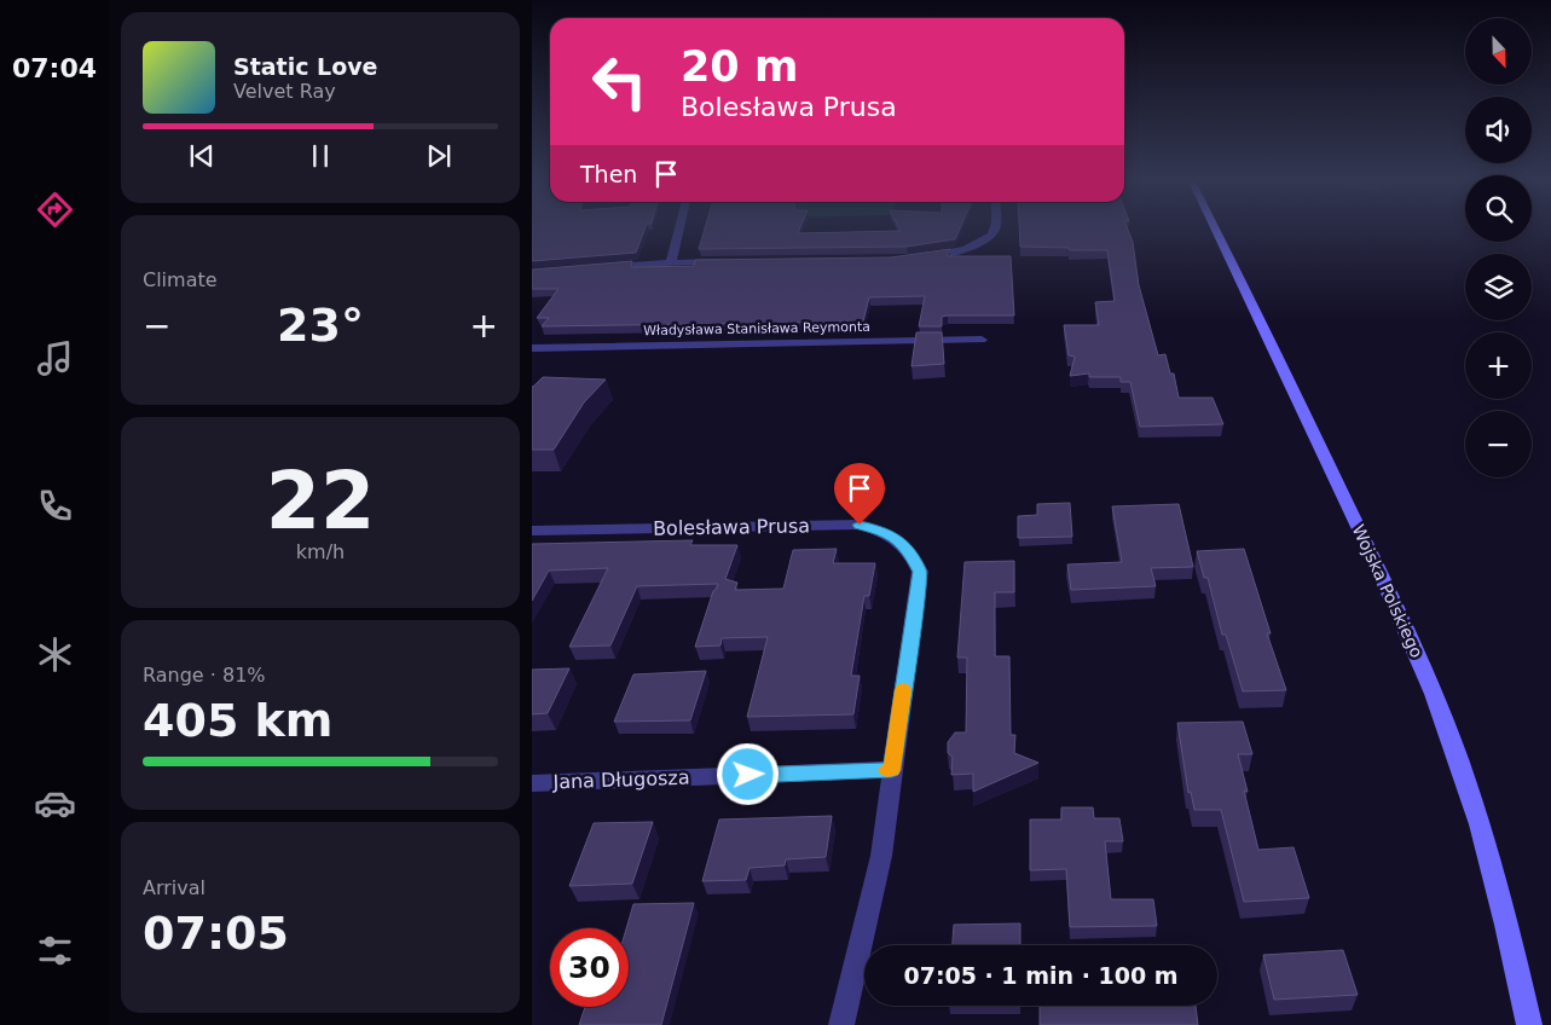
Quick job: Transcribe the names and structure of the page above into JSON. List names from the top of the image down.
{
  "streets": {
    "main road": ["Wojska Polskiego"],
    "street": ["Władysława Stanisława Reymonta", "Bolesława Prusa", "Jana Długosza"]
  },
  "crossings": [
    ["Bolesława Prusa", "Jana Długosza"]
  ],
  "north": "bottom",
  "page": {
    "tabs": "07:04",
    "map_buttons": ["+", "−"],
    "turn": ["20 m", "Bolesława Prusa"],
    "song": ["Static Love", "Velvet Ray"],
    "then": "Then",
    "tile": [
      "Climate",
      ["22", "km/h"],
      ["Range · 81%", "405 km"],
      ["Arrival", "07:05"]
    ],
    "heat": ["−", "23°", "+"],
    "limit": "30",
    "trip": "07:05 · 1 min · 100 m"
  }
}
